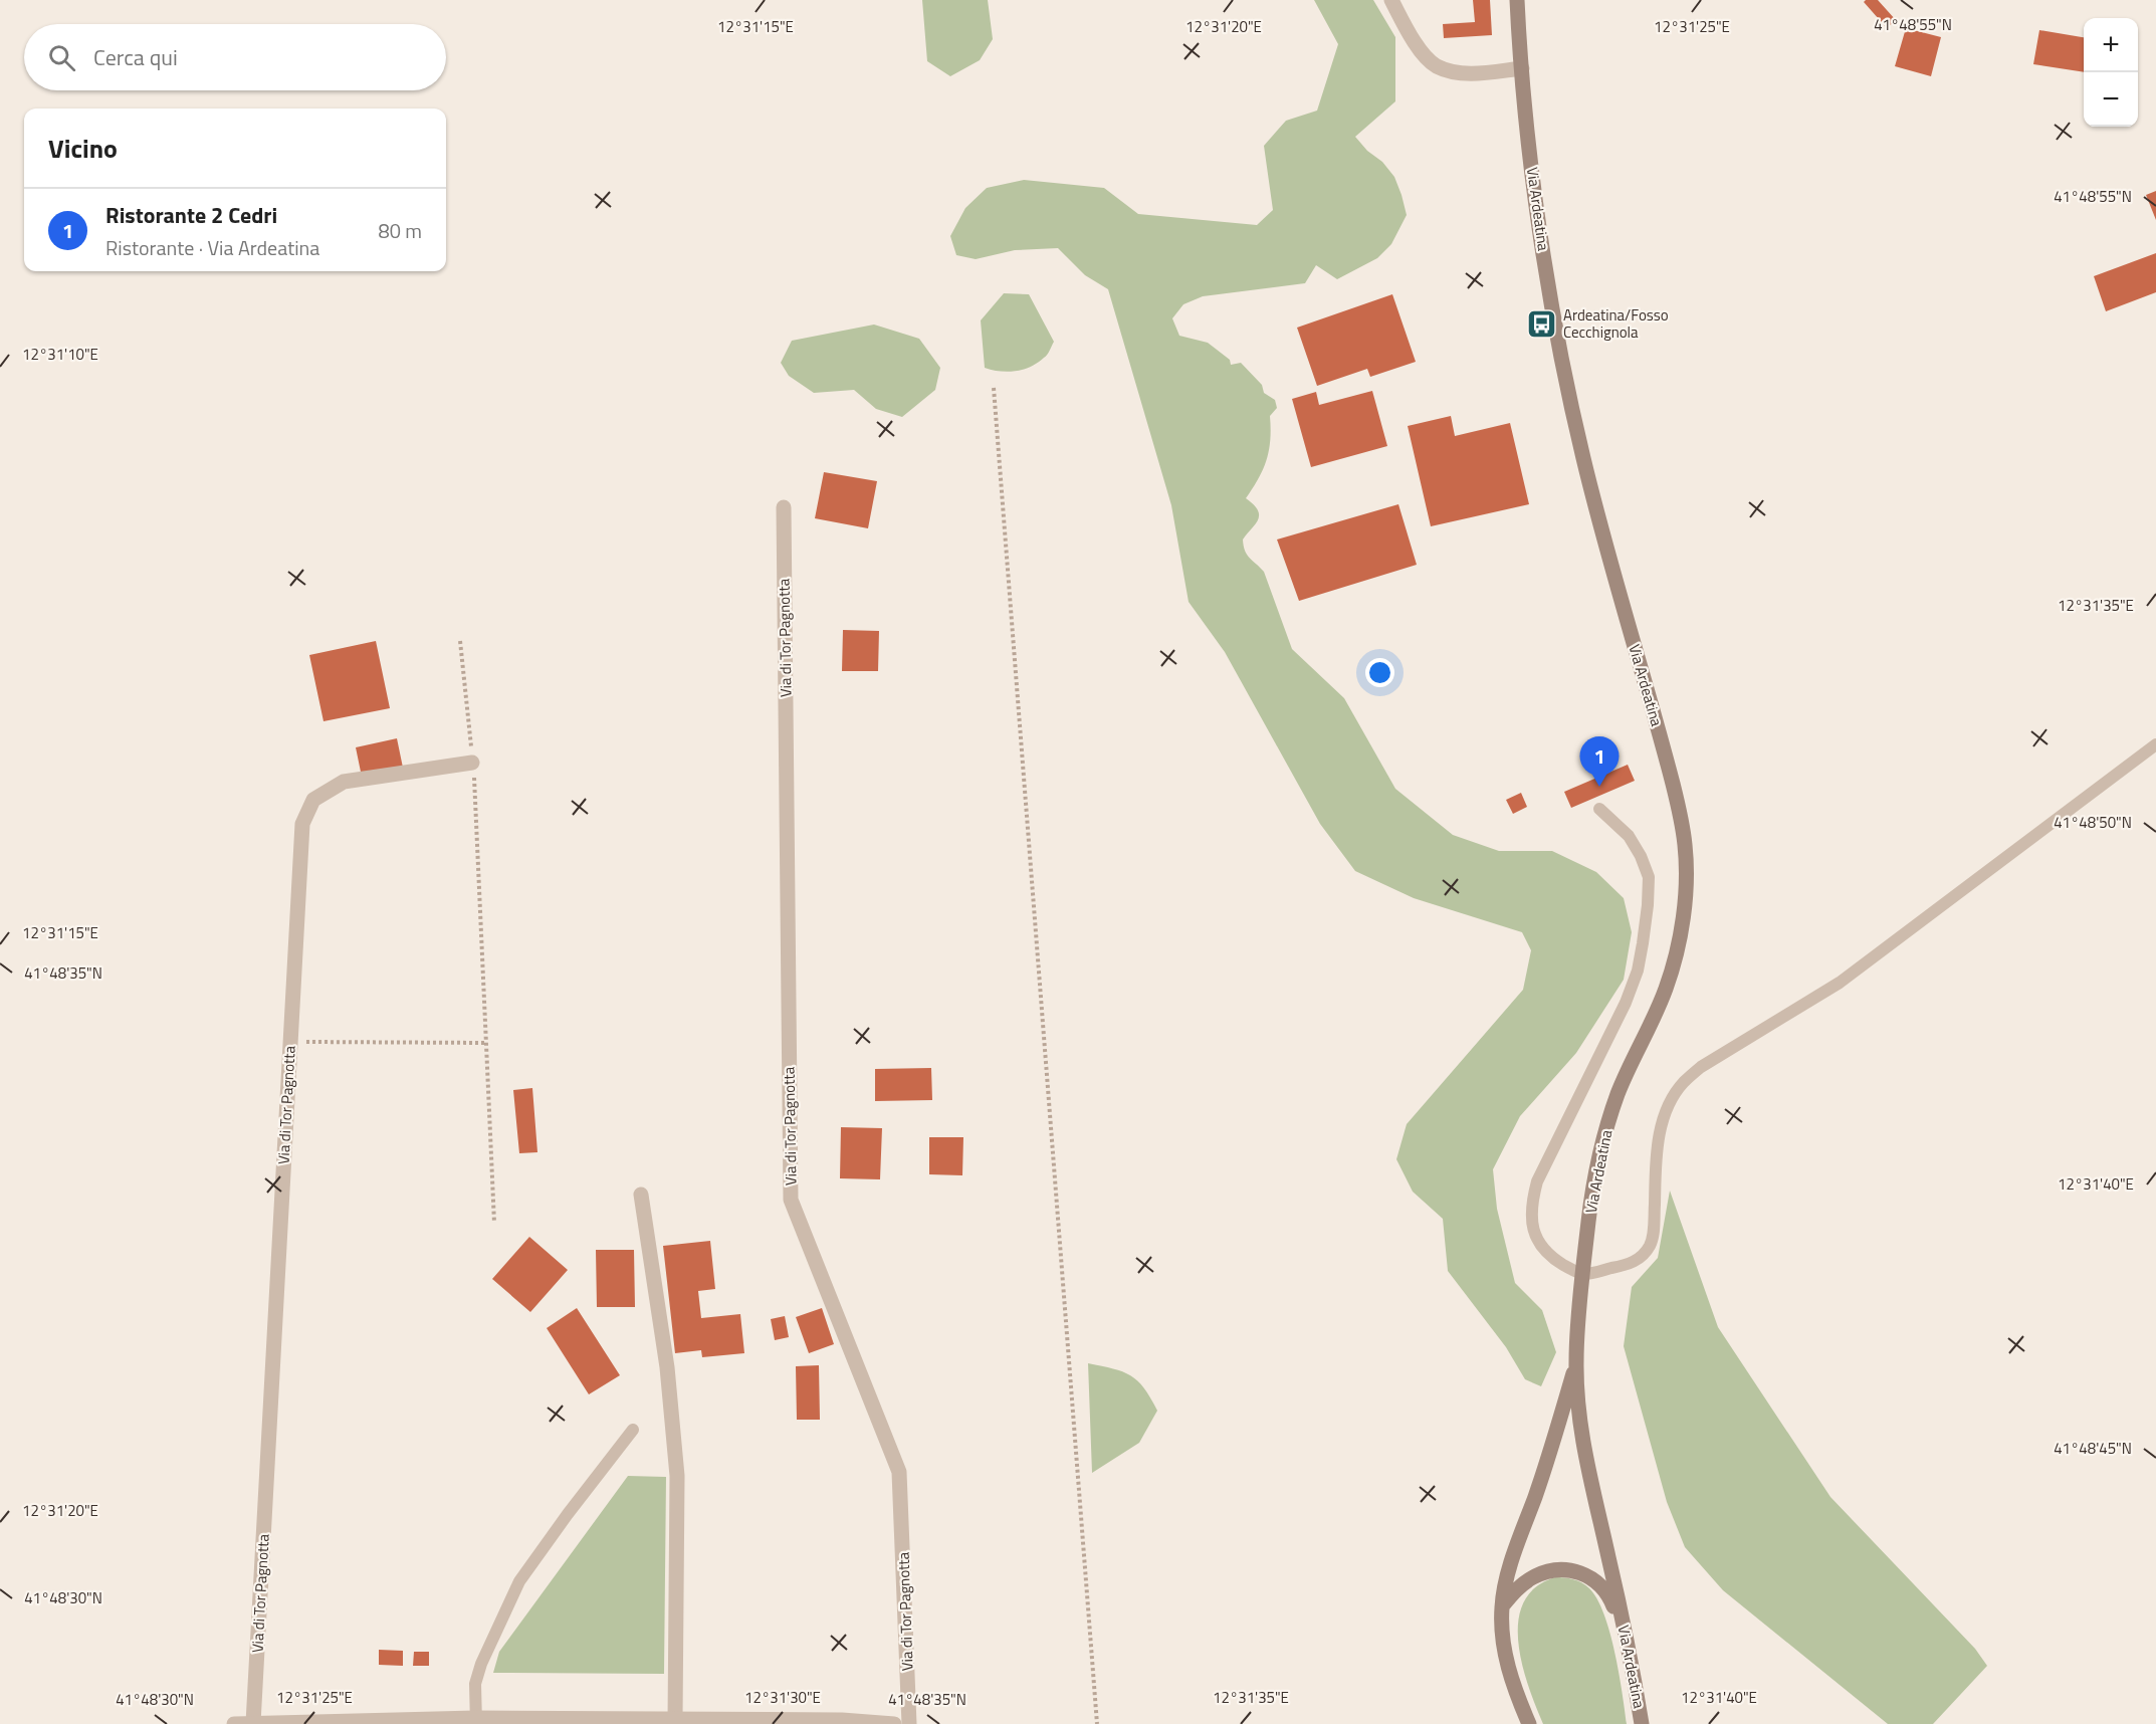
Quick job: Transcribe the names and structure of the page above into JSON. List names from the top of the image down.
{
  "streets": {
    "main road": ["Via Ardeatina"],
    "street": ["Via di Tor Pagnotta"]
  },
  "places": {
    "bus stop": ["Ardeatina/Fosso Cecchignola"]
  },
  "page": {
    "map_buttons": ["+", "−"],
    "search": "Cerca qui",
    "heading": "Vicino",
    "list": [
      {
        "mark": "1",
        "name": "Ristorante 2 Cedri",
        "note": "Ristorante · Via Ardeatina",
        "value": "80 m"
      }
    ],
    "pins": "1"
  },
  "coordinates": [
    "41°48'55\"N",
    "12°31'15\"E",
    "12°31'20\"E",
    "12°31'25\"E",
    "12°31'10\"E",
    "12°31'35\"E",
    "41°48'50\"N",
    "41°48'35\"N",
    "12°31'40\"E",
    "41°48'45\"N",
    "41°48'30\"N",
    "12°31'30\"E"
  ]
}
